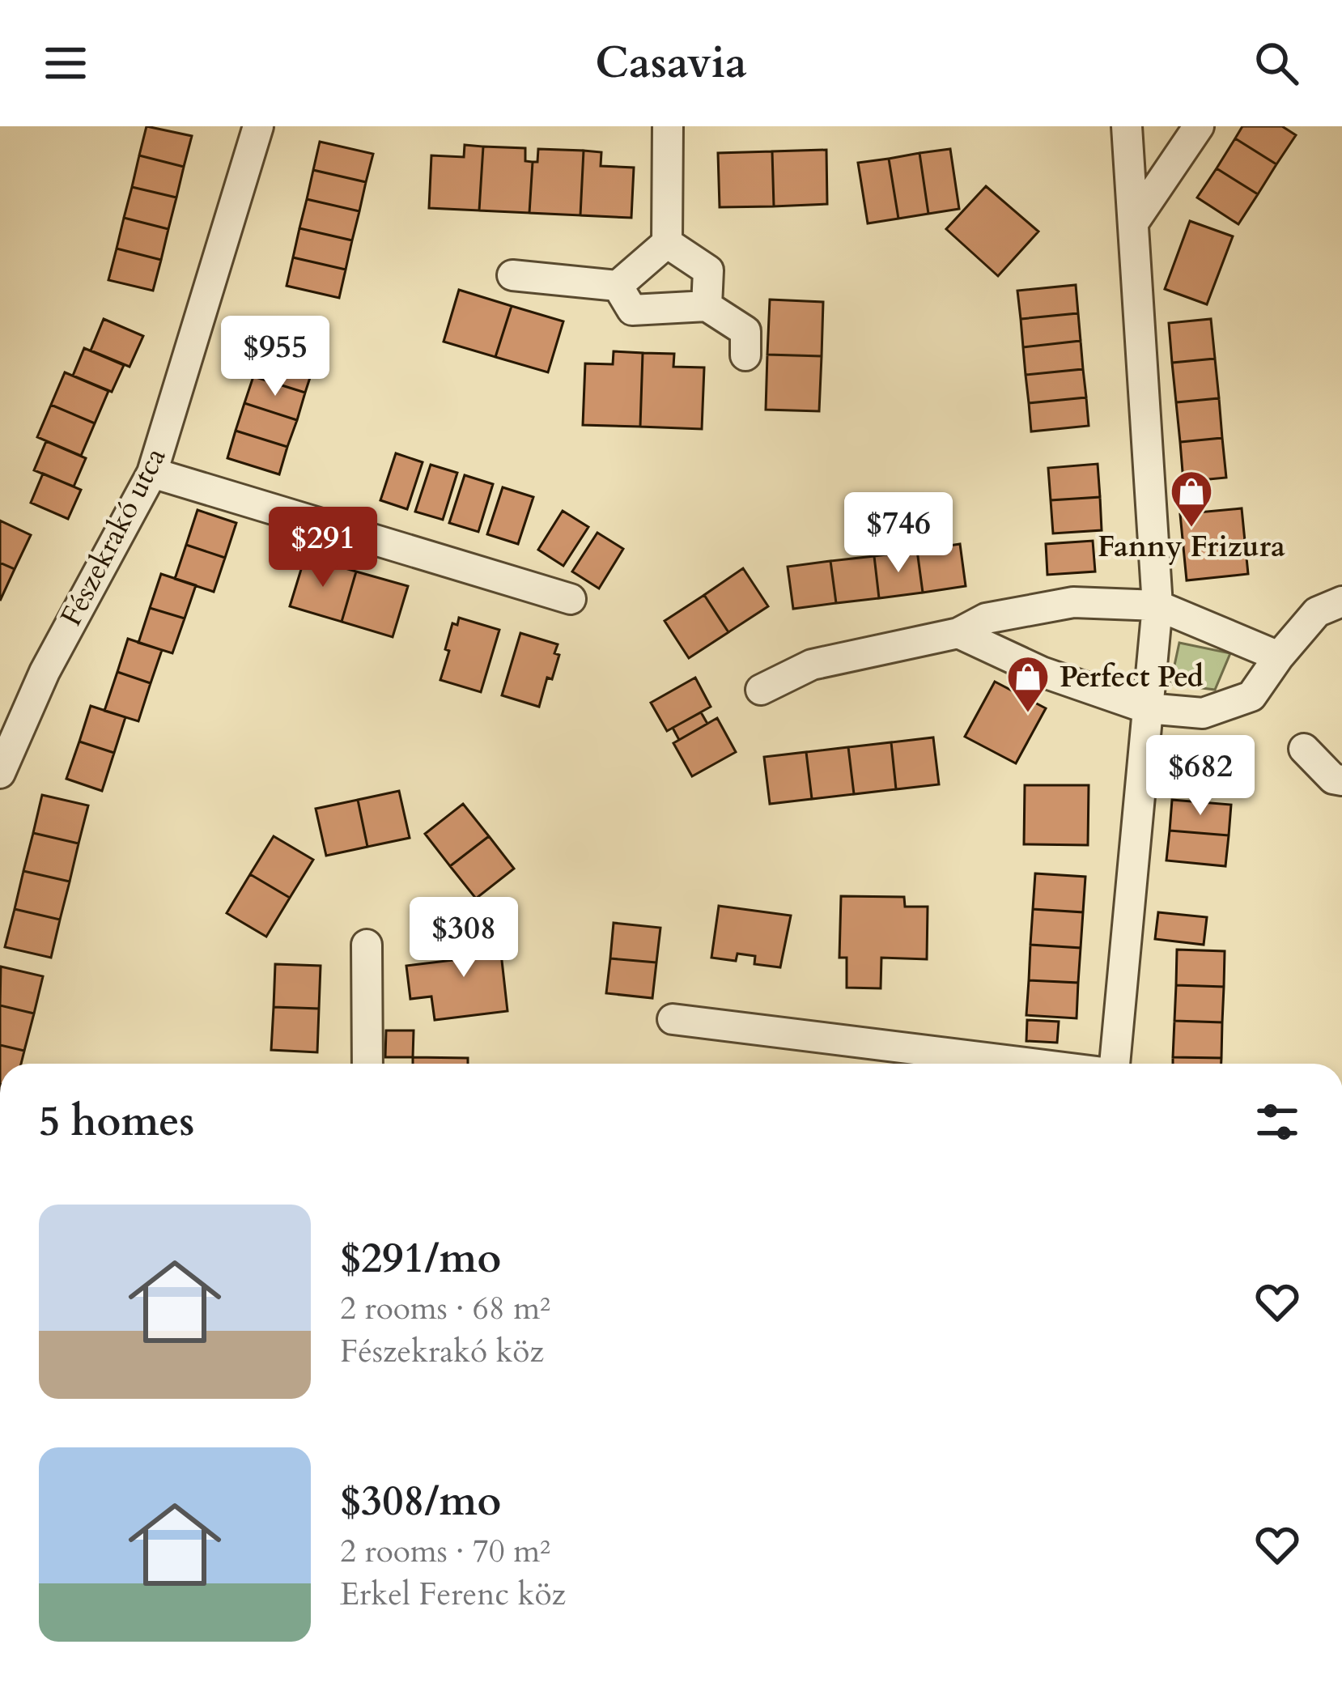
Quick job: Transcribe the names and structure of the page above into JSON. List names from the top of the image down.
{
  "streets": {
    "street": ["Fészekrakó utca"]
  },
  "places": {
    "shop": ["Fanny Frizura", "Perfect Ped"]
  },
  "page": {
    "header": "Casavia",
    "price": [
      "$955",
      "$746",
      "$291",
      "$682",
      "$308"
    ],
    "heading": "5 homes",
    "list": [
      {
        "name": "$291/mo",
        "note": "2 rooms · 68 m² · Fészekrakó köz"
      },
      {
        "name": "$308/mo",
        "note": "2 rooms · 70 m² · Erkel Ferenc köz"
      }
    ]
  }
}
